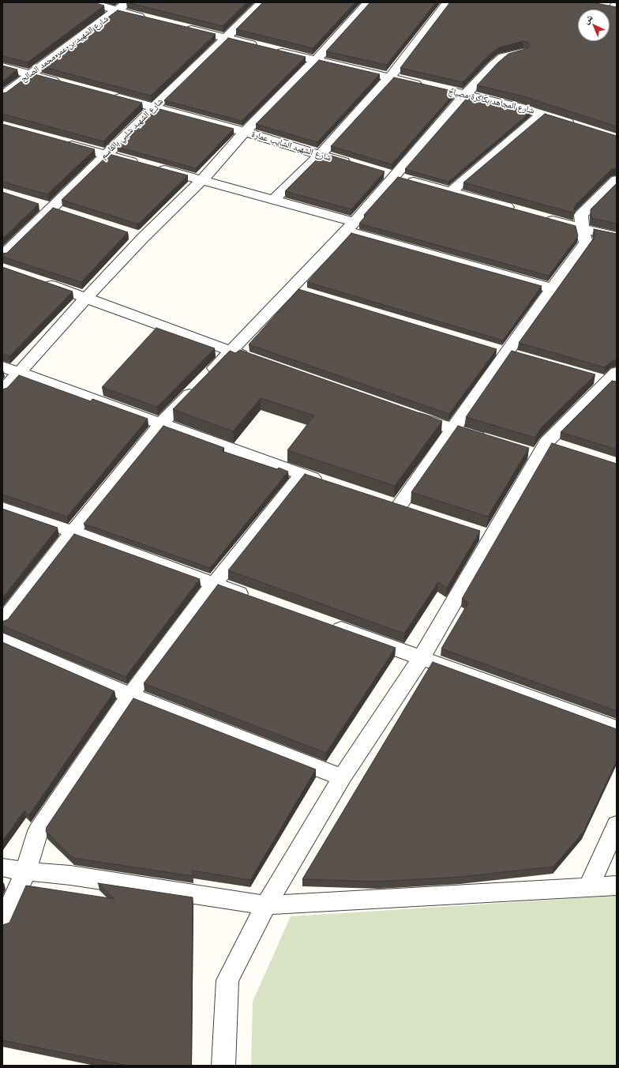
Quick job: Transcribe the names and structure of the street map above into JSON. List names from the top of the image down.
{
  "streets": {
    "street": [
      "شارع الشهيد بن عمر محمد الصالح",
      "شارع المجاهد بكاكرة مصباح",
      "شارع الشهيد شلبي بالقاسم",
      "شارع الشهيد الشايب عمارة"
    ]
  },
  "crossings": [
    ["شارع الشهيد شلبي بالقاسم", "شارع الشهيد الشايب عمارة"]
  ],
  "north": "top left"
}
